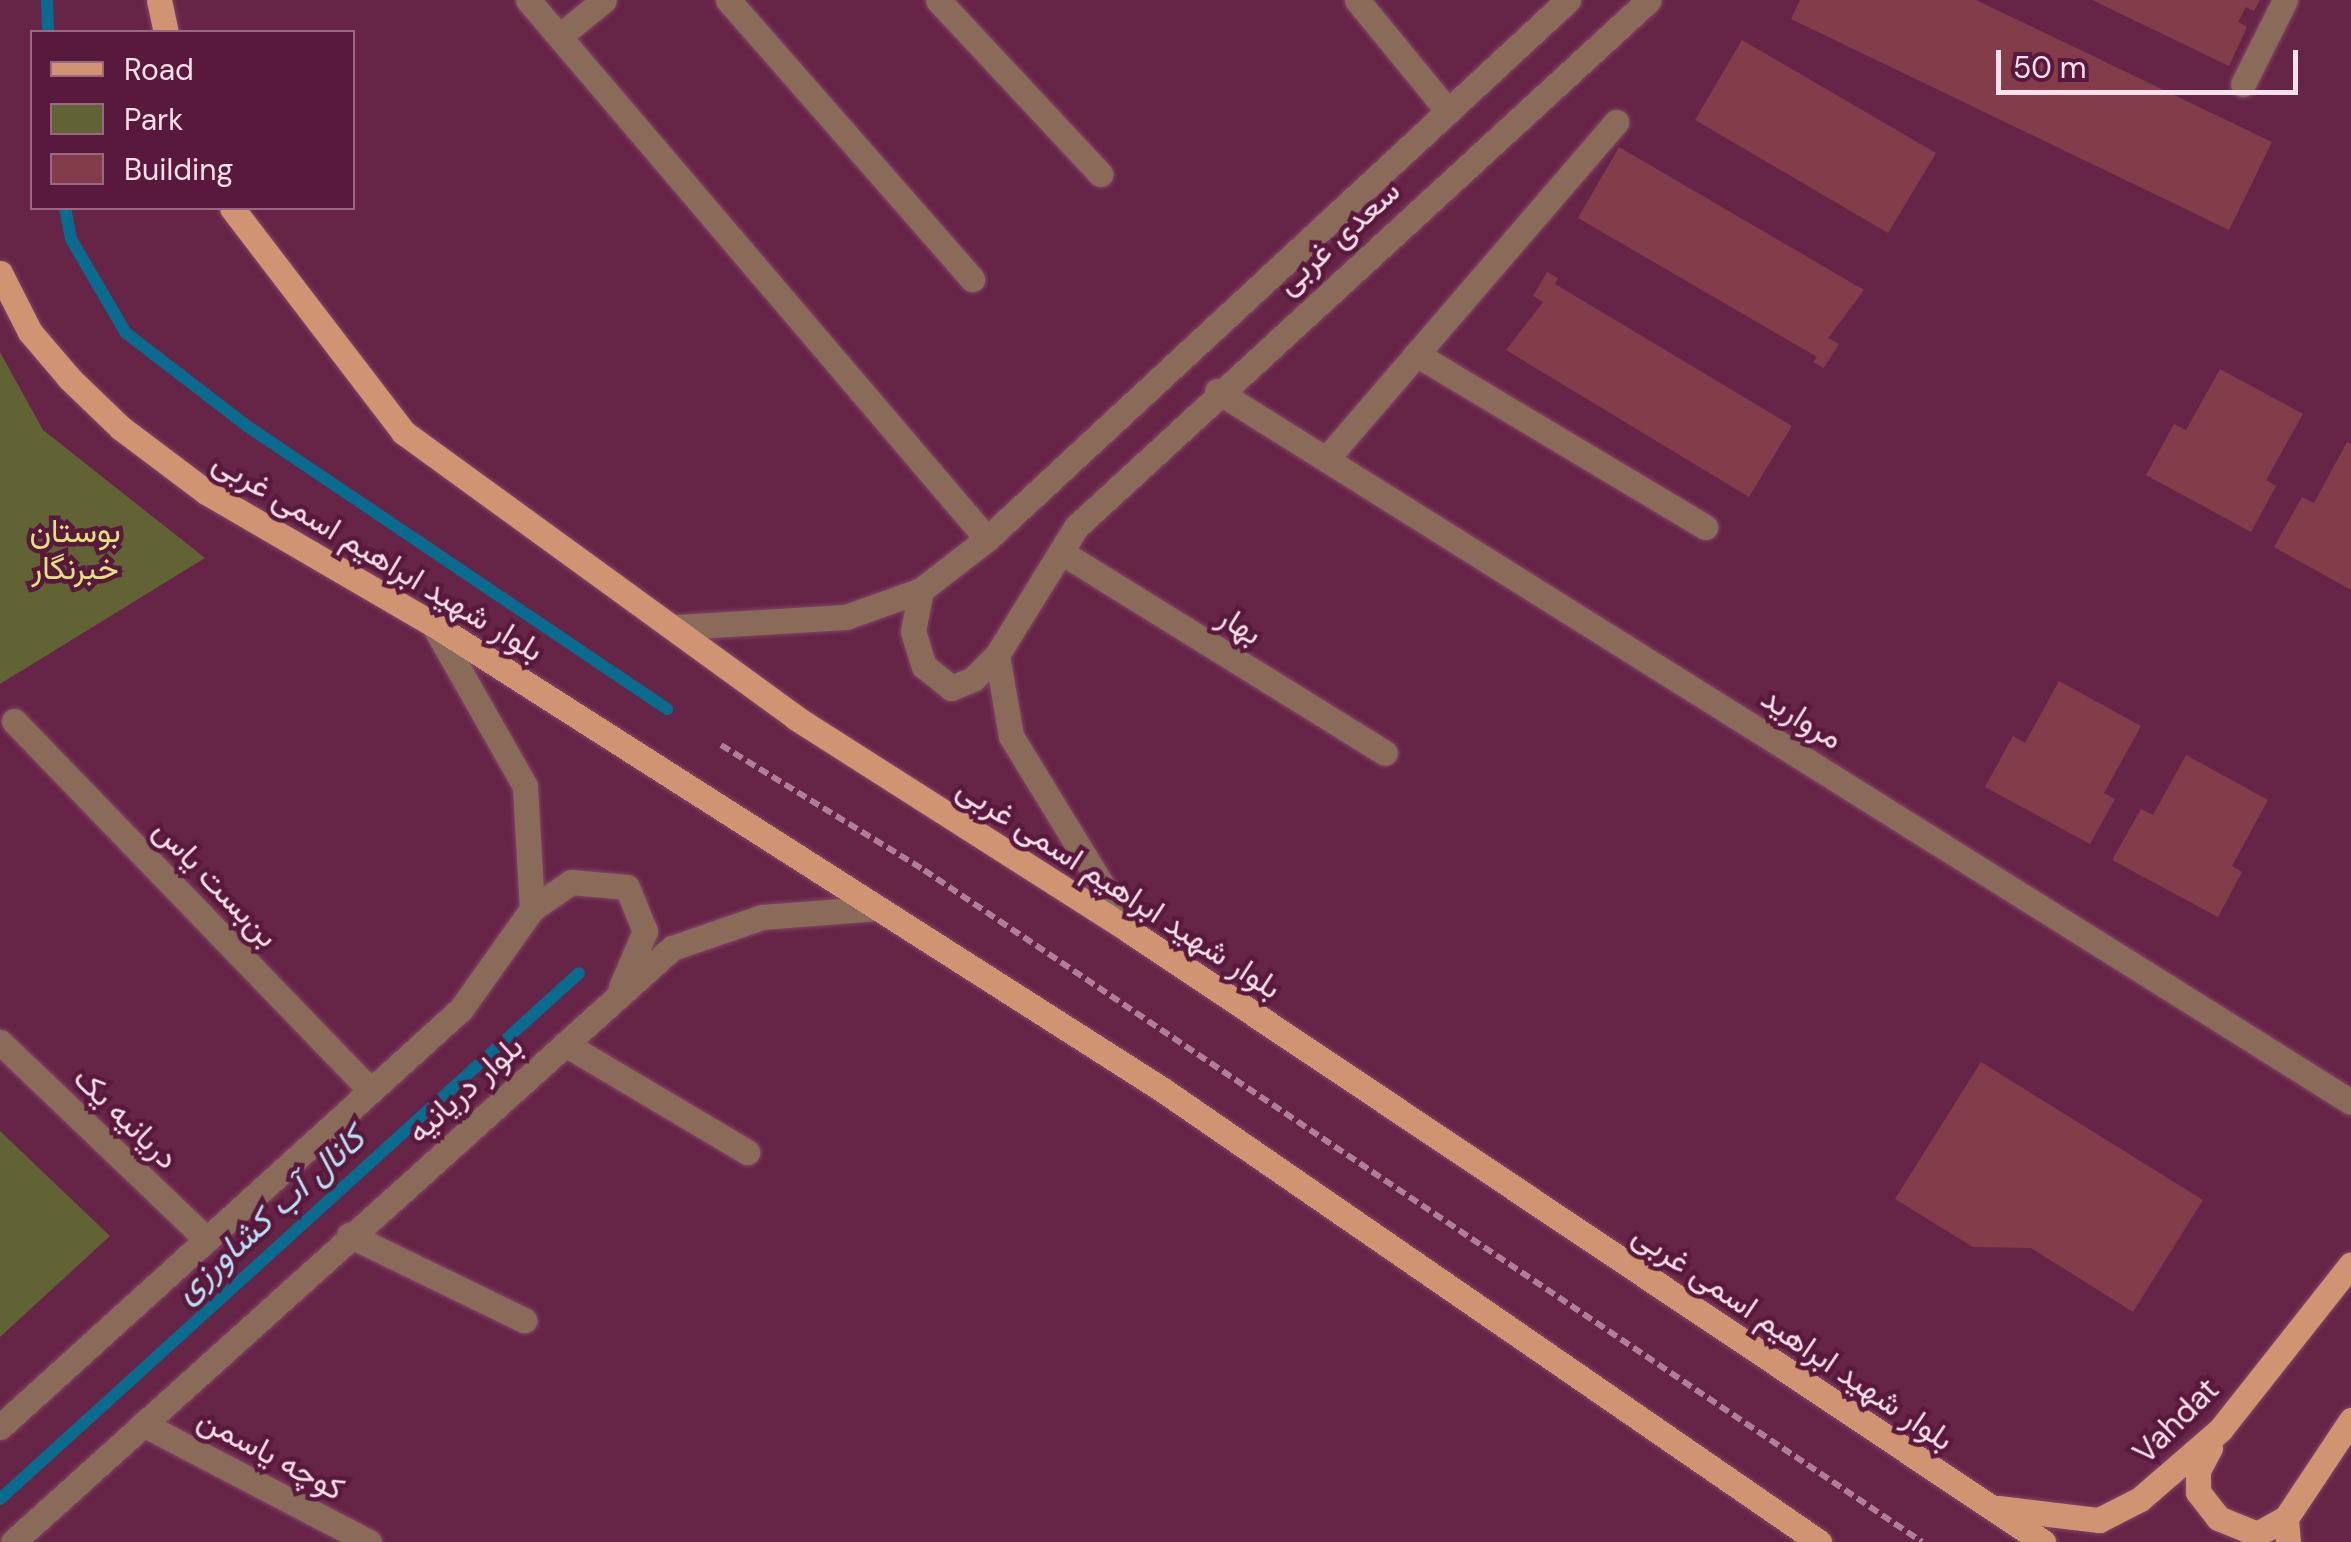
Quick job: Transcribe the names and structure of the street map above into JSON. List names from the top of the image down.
{
  "streets": {
    "main road": ["بلوار شهید ابراهیم اسمی غربی", "Vahdat"],
    "street": [
      "سعدی غربی",
      "بهار",
      "مروارید",
      "بن‌بست یاس",
      "بلوار دریانیه",
      "دریانیه یک",
      "کوچه یاسمن"
    ]
  },
  "crossings": [
    ["سعدی غربی", "بلوار شهید ابراهیم اسمی غربی"],
    ["سعدی غربی", "بهار"],
    ["سعدی غربی", "مروارید"],
    ["بلوار شهید ابراهیم اسمی غربی", "بلوار دریانیه"],
    ["بلوار شهید ابراهیم اسمی غربی", "Vahdat"],
    ["بن‌بست یاس", "بلوار دریانیه"],
    ["بلوار دریانیه", "دریانیه یک"],
    ["بلوار دریانیه", "کوچه یاسمن"]
  ],
  "water": ["کانال آب کشاورزی"],
  "parks": ["بوستان خبرنگار"],
  "legend": ["Road", "Park", "Building"],
  "scale_bar": "50 m"
}
